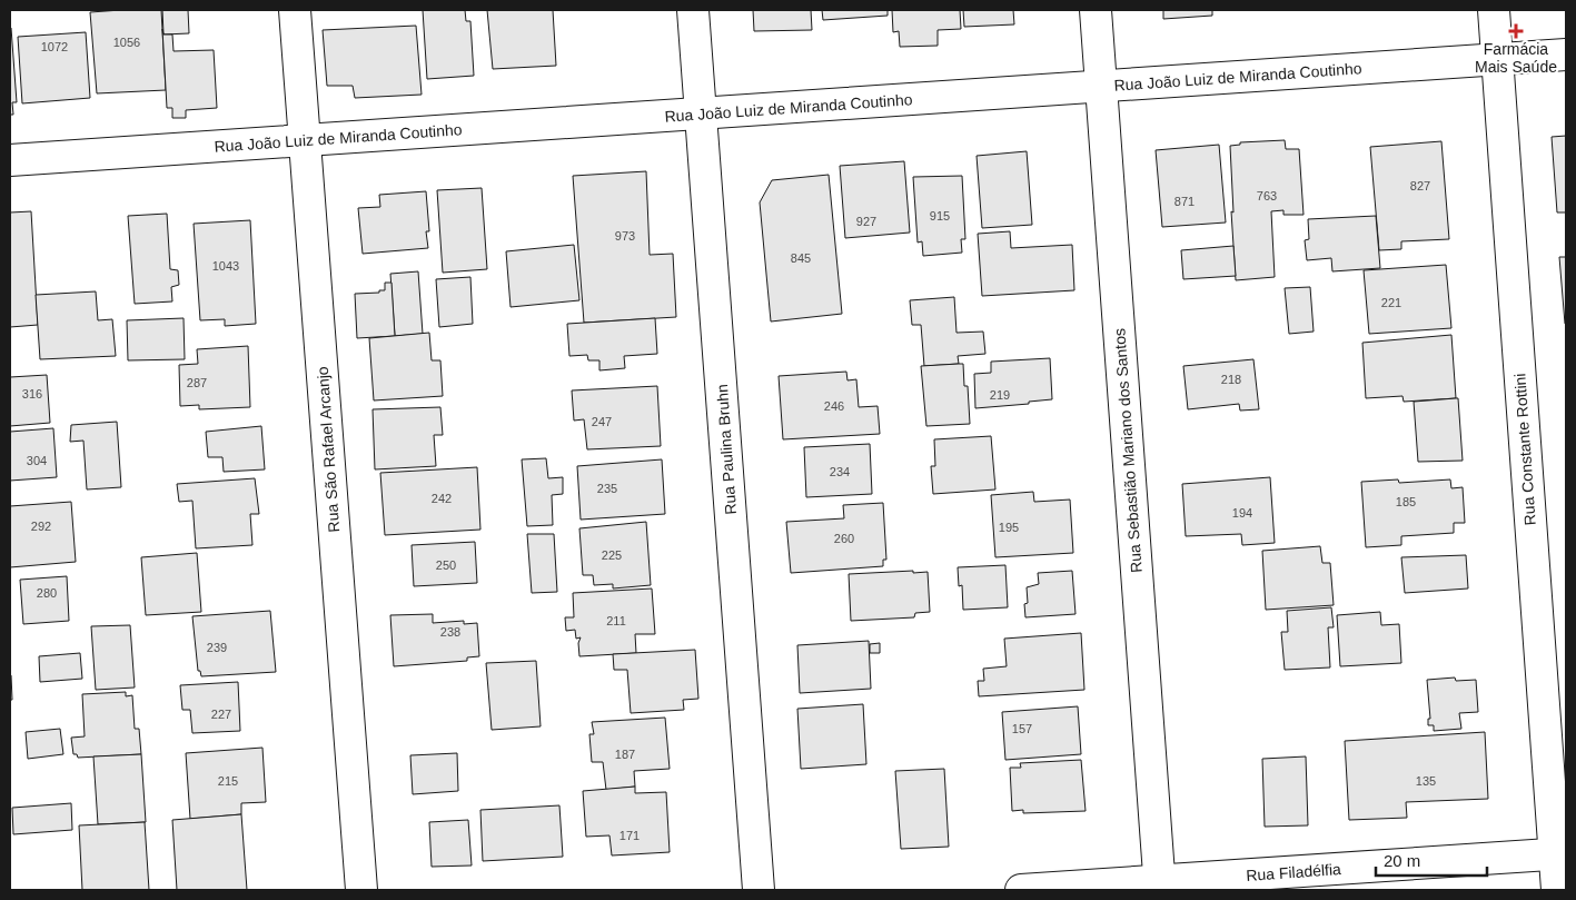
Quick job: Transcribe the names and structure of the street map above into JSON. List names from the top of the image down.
{
  "streets": {
    "street": [
      "Rua João Luiz de Miranda Coutinho",
      "Rua São Rafael Arcanjo",
      "Rua Paulina Bruhn",
      "Rua Constante Rottini",
      "Rua Sebastião Mariano dos Santos",
      "Rua Filadélfia"
    ]
  },
  "crossings": [
    ["Rua João Luiz de Miranda Coutinho", "Rua São Rafael Arcanjo"],
    ["Rua João Luiz de Miranda Coutinho", "Rua Paulina Bruhn"],
    ["Rua João Luiz de Miranda Coutinho", "Rua Constante Rottini"],
    ["Rua João Luiz de Miranda Coutinho", "Rua Sebastião Mariano dos Santos"],
    ["Rua Constante Rottini", "Rua Filadélfia"],
    ["Rua Sebastião Mariano dos Santos", "Rua Filadélfia"]
  ],
  "places": {
    "health": ["Farmácia Mais Saúde"]
  },
  "house_numbers": [
    "1056",
    "1072",
    "827",
    "763",
    "871",
    "915",
    "927",
    "973",
    "845",
    "1043",
    "221",
    "218",
    "287",
    "316",
    "219",
    "246",
    "247",
    "304",
    "234",
    "235",
    "242",
    "185",
    "194",
    "292",
    "195",
    "260",
    "225",
    "250",
    "280",
    "211",
    "238",
    "239",
    "227",
    "157",
    "187",
    "215",
    "135",
    "171"
  ],
  "scale_bar": "20 m"
}
